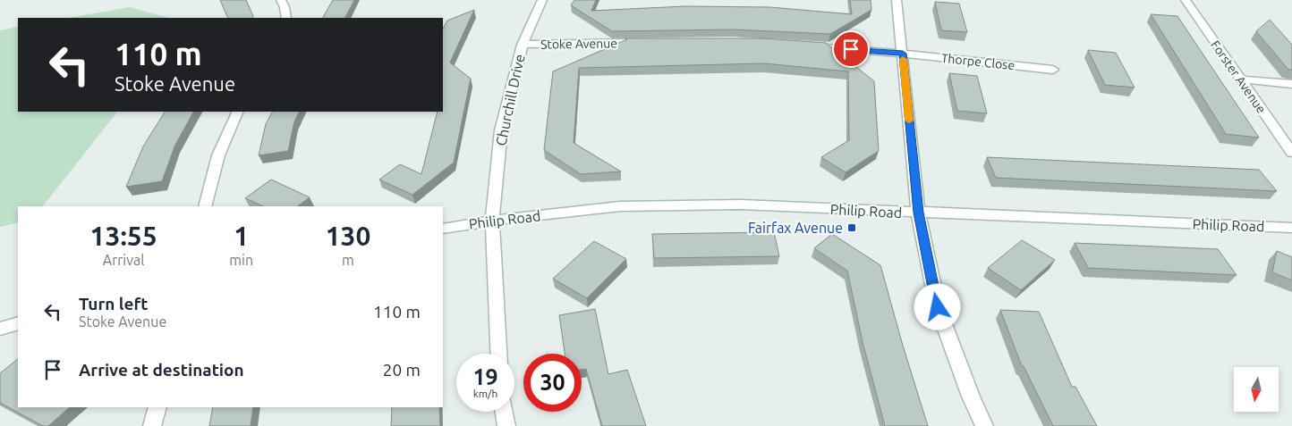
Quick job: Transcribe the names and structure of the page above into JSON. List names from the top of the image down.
{
  "streets": {
    "street": [
      "Stoke Avenue",
      "Thorpe Close",
      "Forster Avenue",
      "Churchill Drive",
      "Philip Road"
    ]
  },
  "crossings": [
    ["Stoke Avenue", "Churchill Drive"],
    ["Churchill Drive", "Philip Road"]
  ],
  "places": {
    "transit": ["Fairfax Avenue"]
  },
  "north": "bottom",
  "page": {
    "turn": ["110 m", "Stoke Avenue"],
    "eta": [
      "13:55",
      "Arrival",
      "1",
      "min",
      "130",
      "m"
    ],
    "list": [
      {
        "name": "Turn left",
        "note": "Stoke Avenue",
        "value": "110 m"
      },
      {
        "name": "Arrive at destination",
        "value": "20 m"
      }
    ],
    "speed": "19 km/h",
    "limit": "30"
  }
}
